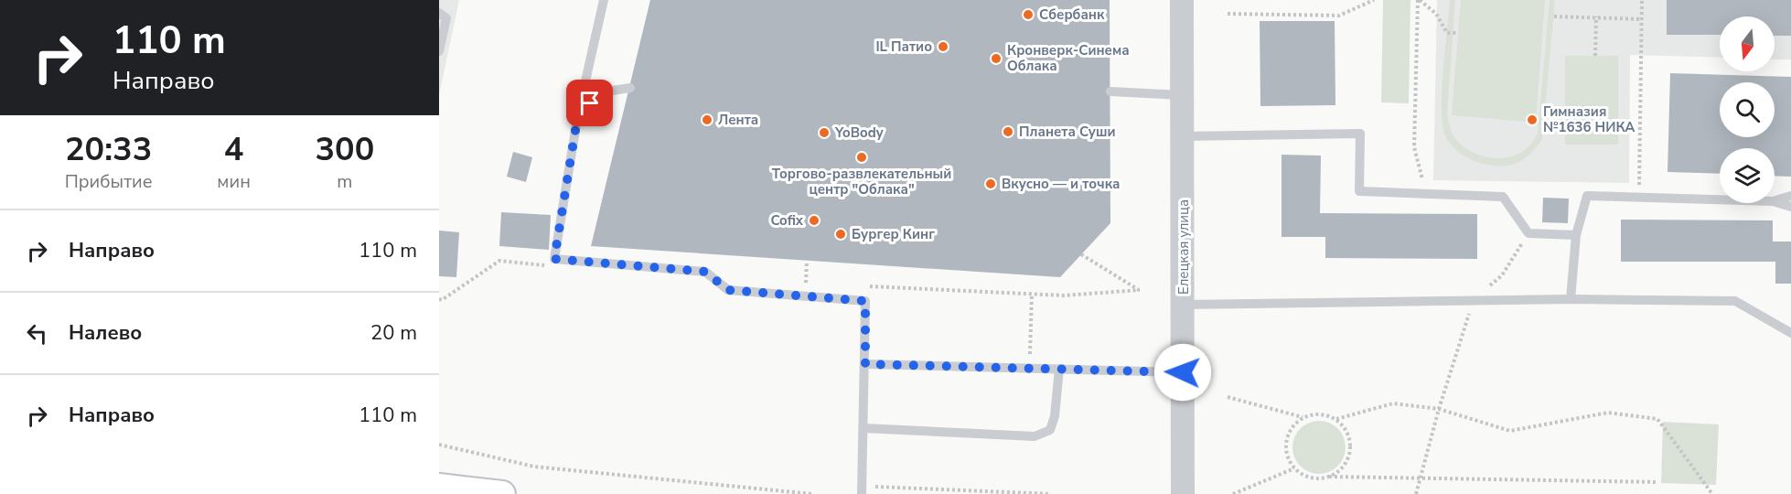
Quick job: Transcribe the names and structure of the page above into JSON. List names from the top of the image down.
{
  "streets": {
    "street": ["Елецкая улица"]
  },
  "places": [
    "Сбербанк",
    "IL Патио",
    "Кронверк-Синема Облака",
    "Лента",
    "Гимназия №1636 НИКА",
    "Планета Суши",
    "YoBody",
    "Торгово-развлекательный центр \"Облака\"",
    "Вкусно — и точка",
    "Cofix",
    "Бургер Кинг"
  ],
  "north": "bottom",
  "page": {
    "turn": ["110 m", "Направо"],
    "eta": [
      "20:33",
      "Прибытие",
      "4",
      "мин",
      "300",
      "m"
    ],
    "list": [
      {
        "name": "Направо",
        "value": "110 m"
      },
      {
        "name": "Налево",
        "value": "20 m"
      },
      {
        "name": "Направо",
        "value": "110 m"
      }
    ]
  }
}
